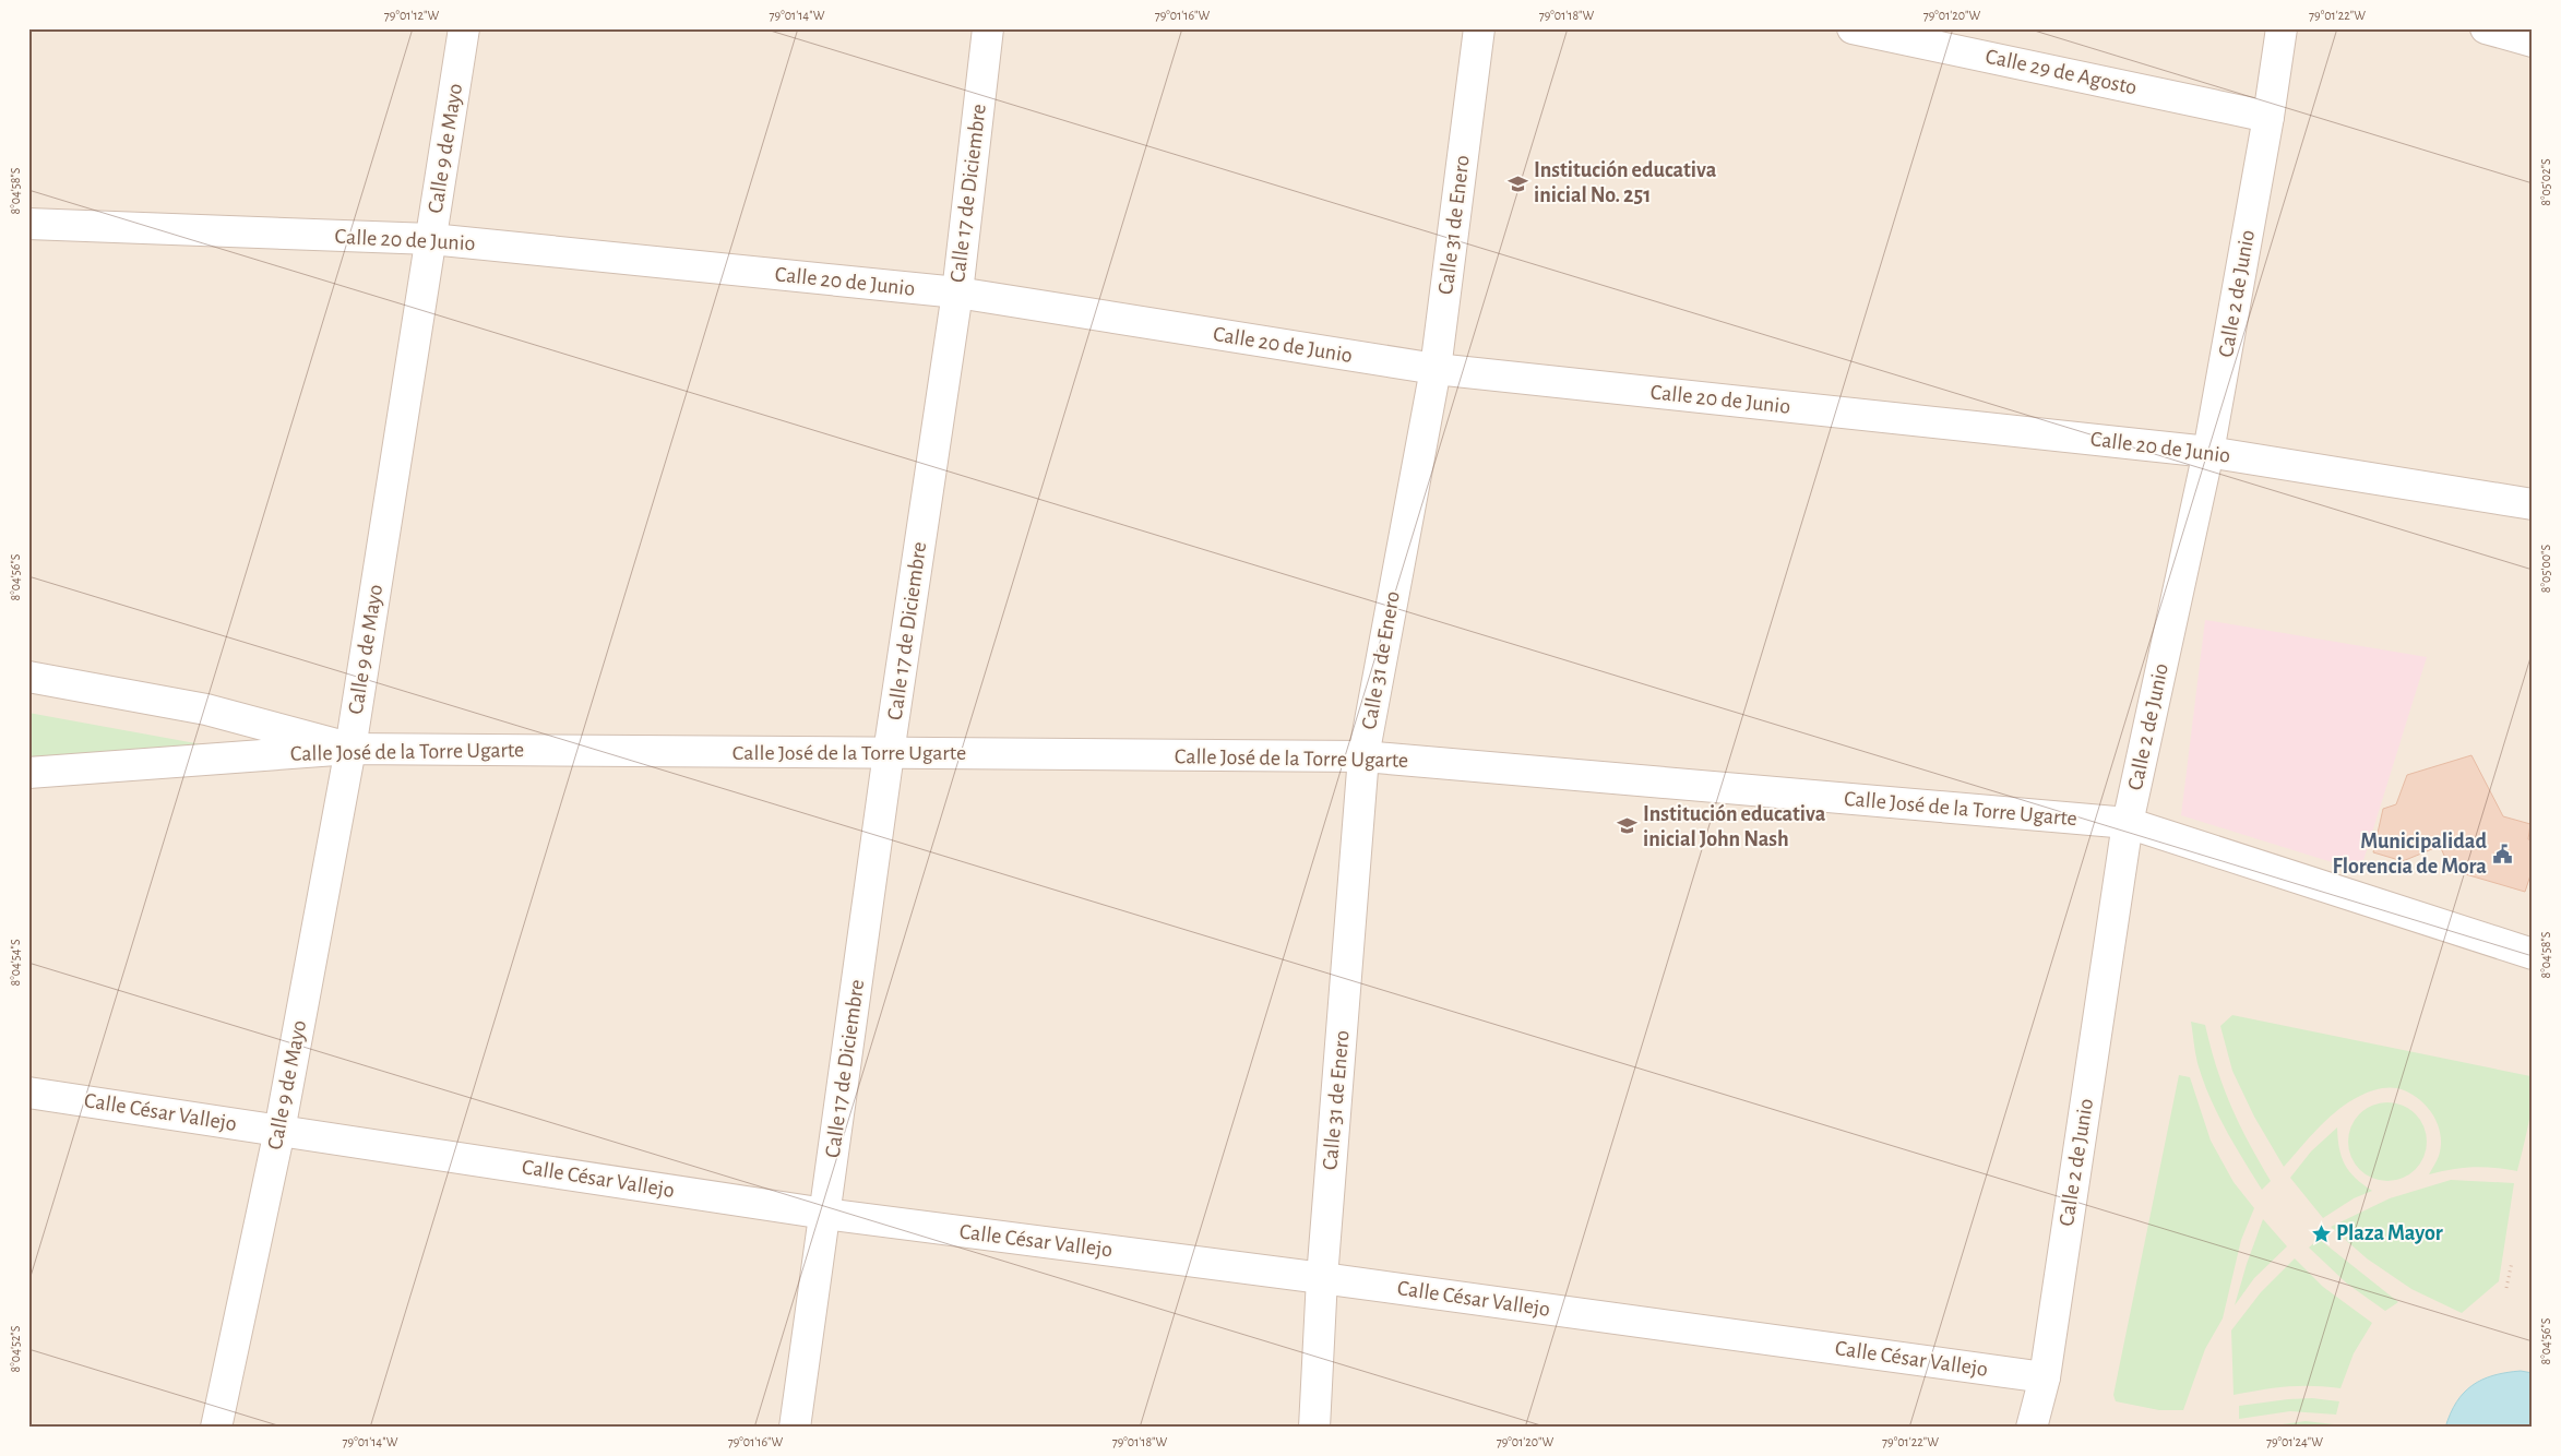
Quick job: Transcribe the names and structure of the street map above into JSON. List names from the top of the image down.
{
  "streets": {
    "street": [
      "Calle 29 de Agosto",
      "Calle 9 de Mayo",
      "Calle 17 de Diciembre",
      "Calle 31 de Enero",
      "Calle 20 de Junio",
      "Calle 2 de Junio",
      "Calle José de la Torre Ugarte",
      "Calle César Vallejo"
    ]
  },
  "crossings": [
    ["Calle 29 de Agosto", "Calle 2 de Junio"],
    ["Calle 9 de Mayo", "Calle 20 de Junio"],
    ["Calle 9 de Mayo", "Calle José de la Torre Ugarte"],
    ["Calle 9 de Mayo", "Calle César Vallejo"],
    ["Calle 17 de Diciembre", "Calle 20 de Junio"],
    ["Calle 17 de Diciembre", "Calle José de la Torre Ugarte"],
    ["Calle 17 de Diciembre", "Calle César Vallejo"],
    ["Calle 31 de Enero", "Calle 20 de Junio"],
    ["Calle 31 de Enero", "Calle José de la Torre Ugarte"],
    ["Calle 31 de Enero", "Calle César Vallejo"],
    ["Calle 20 de Junio", "Calle 2 de Junio"],
    ["Calle 2 de Junio", "Calle José de la Torre Ugarte"],
    ["Calle 2 de Junio", "Calle César Vallejo"]
  ],
  "places": {
    "school or university": ["Institución educativa inicial No. 251", "Institución educativa inicial John Nash"],
    "public building": ["Municipalidad Florencia de Mora"],
    "place": ["Plaza Mayor"]
  },
  "coordinates": [
    "79°01'12\"W",
    "79°01'14\"W",
    "79°01'16\"W",
    "79°01'18\"W",
    "79°01'20\"W",
    "79°01'22\"W",
    "8°05'02\"S",
    "8°04'58\"S",
    "8°05'00\"S",
    "8°04'56\"S",
    "8°04'54\"S",
    "8°04'52\"S",
    "79°01'24\"W"
  ]
}
